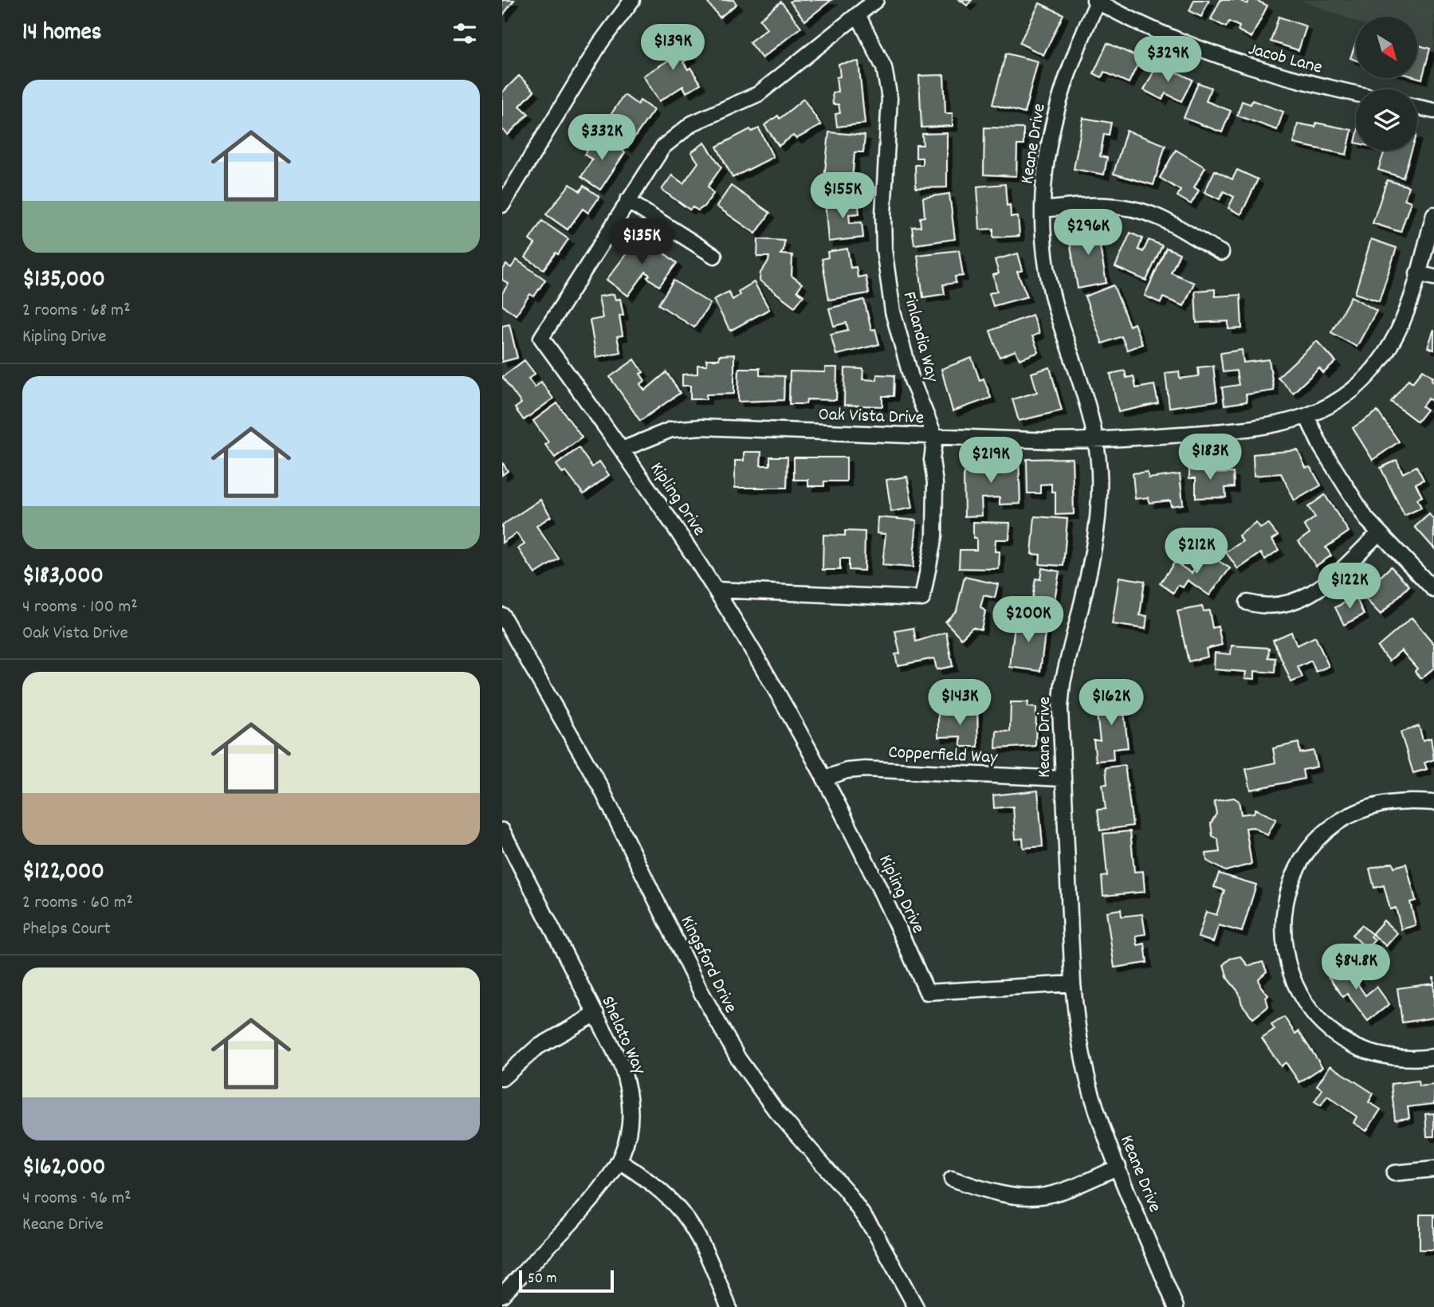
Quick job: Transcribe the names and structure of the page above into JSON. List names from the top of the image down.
{
  "streets": {
    "street": [
      "Jacob Lane",
      "Keane Drive",
      "Finlandia Way",
      "Oak Vista Drive",
      "Kipling Drive",
      "Copperfield Way",
      "Kingsford Drive",
      "Shelato Way"
    ]
  },
  "crossings": [
    ["Jacob Lane", "Keane Drive"],
    ["Keane Drive", "Oak Vista Drive"],
    ["Keane Drive", "Kipling Drive"],
    ["Keane Drive", "Copperfield Way"],
    ["Finlandia Way", "Oak Vista Drive"],
    ["Finlandia Way", "Kipling Drive"],
    ["Oak Vista Drive", "Kipling Drive"],
    ["Kipling Drive", "Copperfield Way"]
  ],
  "scale_bar": "50 m",
  "north": "bottom right",
  "page": {
    "heading": "14 homes",
    "price": [
      "$139K",
      "$329K",
      "$332K",
      "$155K",
      "$296K",
      "$135K",
      "$183K",
      "$219K",
      "$212K",
      "$122K",
      "$200K",
      "$143K",
      "$162K",
      "$84.8K"
    ],
    "list": [
      {
        "name": "$135,000",
        "note": "2 rooms · 68 m² · Kipling Drive"
      },
      {
        "name": "$183,000",
        "note": "4 rooms · 100 m² · Oak Vista Drive"
      },
      {
        "name": "$122,000",
        "note": "2 rooms · 60 m² · Phelps Court"
      },
      {
        "name": "$162,000",
        "note": "4 rooms · 96 m² · Keane Drive"
      }
    ],
    "scale": "50 m"
  }
}
